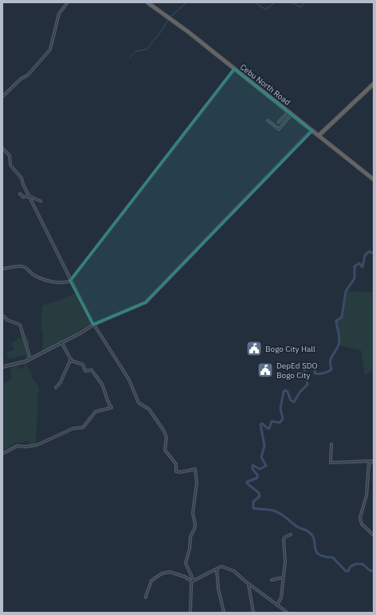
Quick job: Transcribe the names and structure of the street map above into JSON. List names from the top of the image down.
{
  "streets": {
    "highway": ["Cebu North Road"]
  },
  "places": {
    "public building": ["Bogo City Hall", "DepEd SDO Bogo City"]
  }
}
